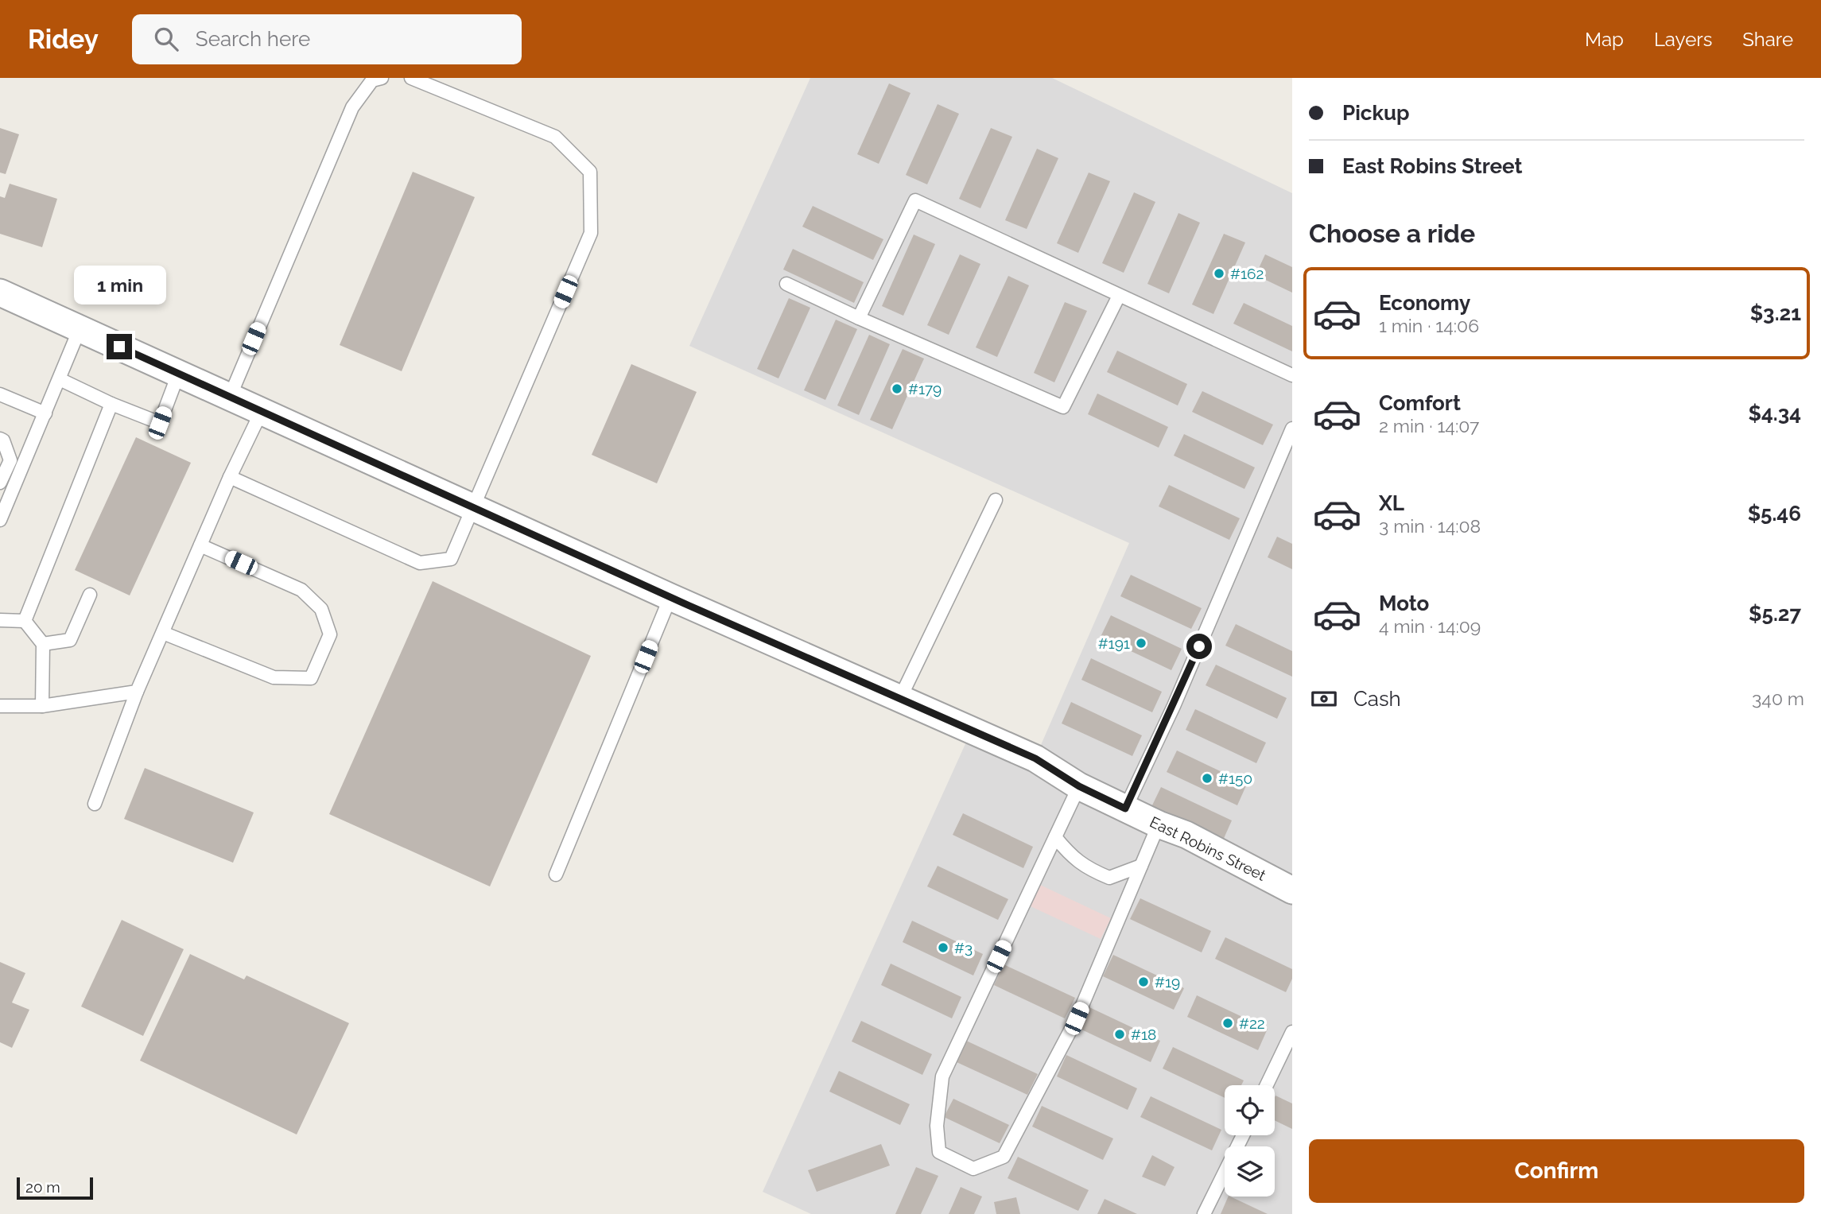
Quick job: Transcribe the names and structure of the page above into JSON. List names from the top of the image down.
{
  "streets": {
    "street": ["East Robins Street"]
  },
  "places": [
    "#162",
    "#179",
    "#191",
    "#150",
    "#3",
    "#19",
    "#22",
    "#18"
  ],
  "scale_bar": "20 m",
  "page": {
    "header": "Ridey",
    "search": "Search here",
    "nav": ["Map", "Layers", "Share"],
    "banner": ["Pickup", "East Robins Street"],
    "heading": "Choose a ride",
    "bubble": "1 min",
    "list": [
      {
        "name": "Economy",
        "note": "1 min · 14:06",
        "value": "$3.21"
      },
      {
        "name": "Comfort",
        "note": "2 min · 14:07",
        "value": "$4.34"
      },
      {
        "name": "XL",
        "note": "3 min · 14:08",
        "value": "$5.46"
      },
      {
        "name": "Moto",
        "note": "4 min · 14:09",
        "value": "$5.27"
      }
    ],
    "pay": ["Cash", "340 m"],
    "buttons": "Confirm",
    "scale": "20 m"
  }
}
